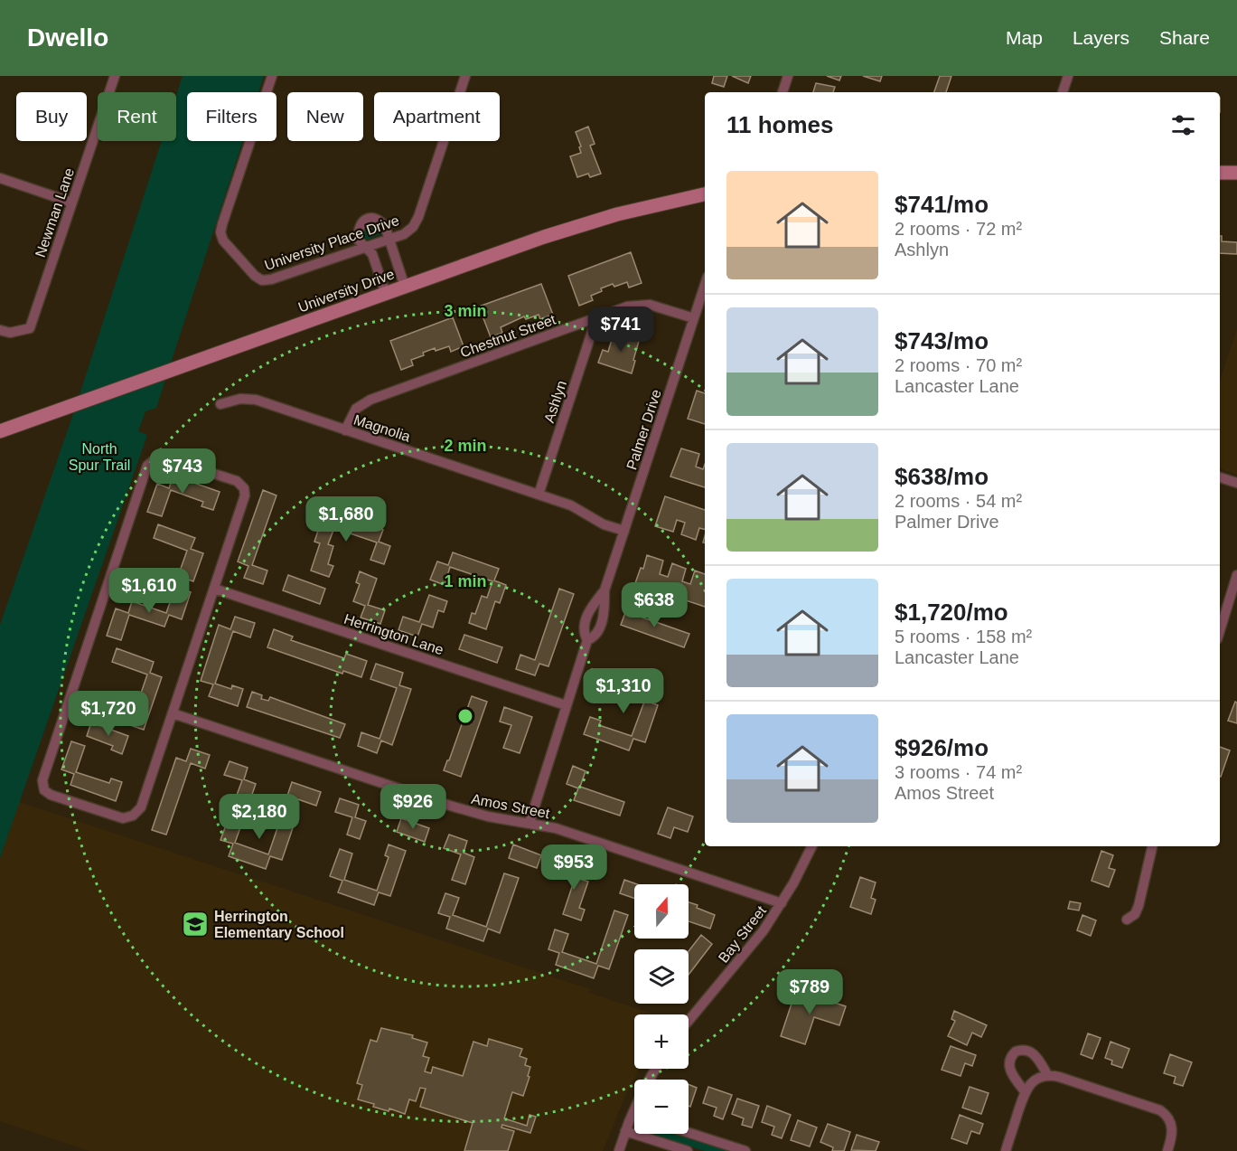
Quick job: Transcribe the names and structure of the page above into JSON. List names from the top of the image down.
{
  "streets": {
    "main road": ["University Drive"],
    "street": [
      "Newman Lane",
      "University Place Drive",
      "Chestnut Street",
      "Ashlyn",
      "Magnolia",
      "Palmer Drive",
      "Herrington Lane",
      "Amos Street",
      "Bay Street"
    ]
  },
  "crossings": [
    ["Chestnut Street", "Ashlyn"],
    ["Chestnut Street", "Magnolia"],
    ["Chestnut Street", "Palmer Drive"],
    ["Ashlyn", "Magnolia"],
    ["Magnolia", "Palmer Drive"],
    ["Palmer Drive", "Herrington Lane"],
    ["Palmer Drive", "Amos Street"],
    ["Amos Street", "Bay Street"]
  ],
  "parks": ["North Spur Trail"],
  "places": {
    "school or university": ["Herrington Elementary School"]
  },
  "north": "top",
  "page": {
    "header": "Dwello",
    "nav": ["Map", "Layers", "Share"],
    "chip": [
      "Buy",
      "Rent",
      "Filters",
      "New",
      "Apartment"
    ],
    "heading": "11 homes",
    "list": [
      {
        "name": "$741/mo",
        "note": "2 rooms · 72 m² · Ashlyn"
      },
      {
        "name": "$743/mo",
        "note": "2 rooms · 70 m² · Lancaster Lane"
      },
      {
        "name": "$638/mo",
        "note": "2 rooms · 54 m² · Palmer Drive"
      },
      {
        "name": "$1,720/mo",
        "note": "5 rooms · 158 m² · Lancaster Lane"
      },
      {
        "name": "$926/mo",
        "note": "3 rooms · 74 m² · Amos Street"
      }
    ],
    "price": [
      "$741",
      "$743",
      "$1,680",
      "$1,610",
      "$638",
      "$1,310",
      "$1,720",
      "$926",
      "$2,180",
      "$953",
      "$789"
    ],
    "map_buttons": ["+", "−"]
  },
  "rings": ["3 min", "2 min", "1 min"]
}
